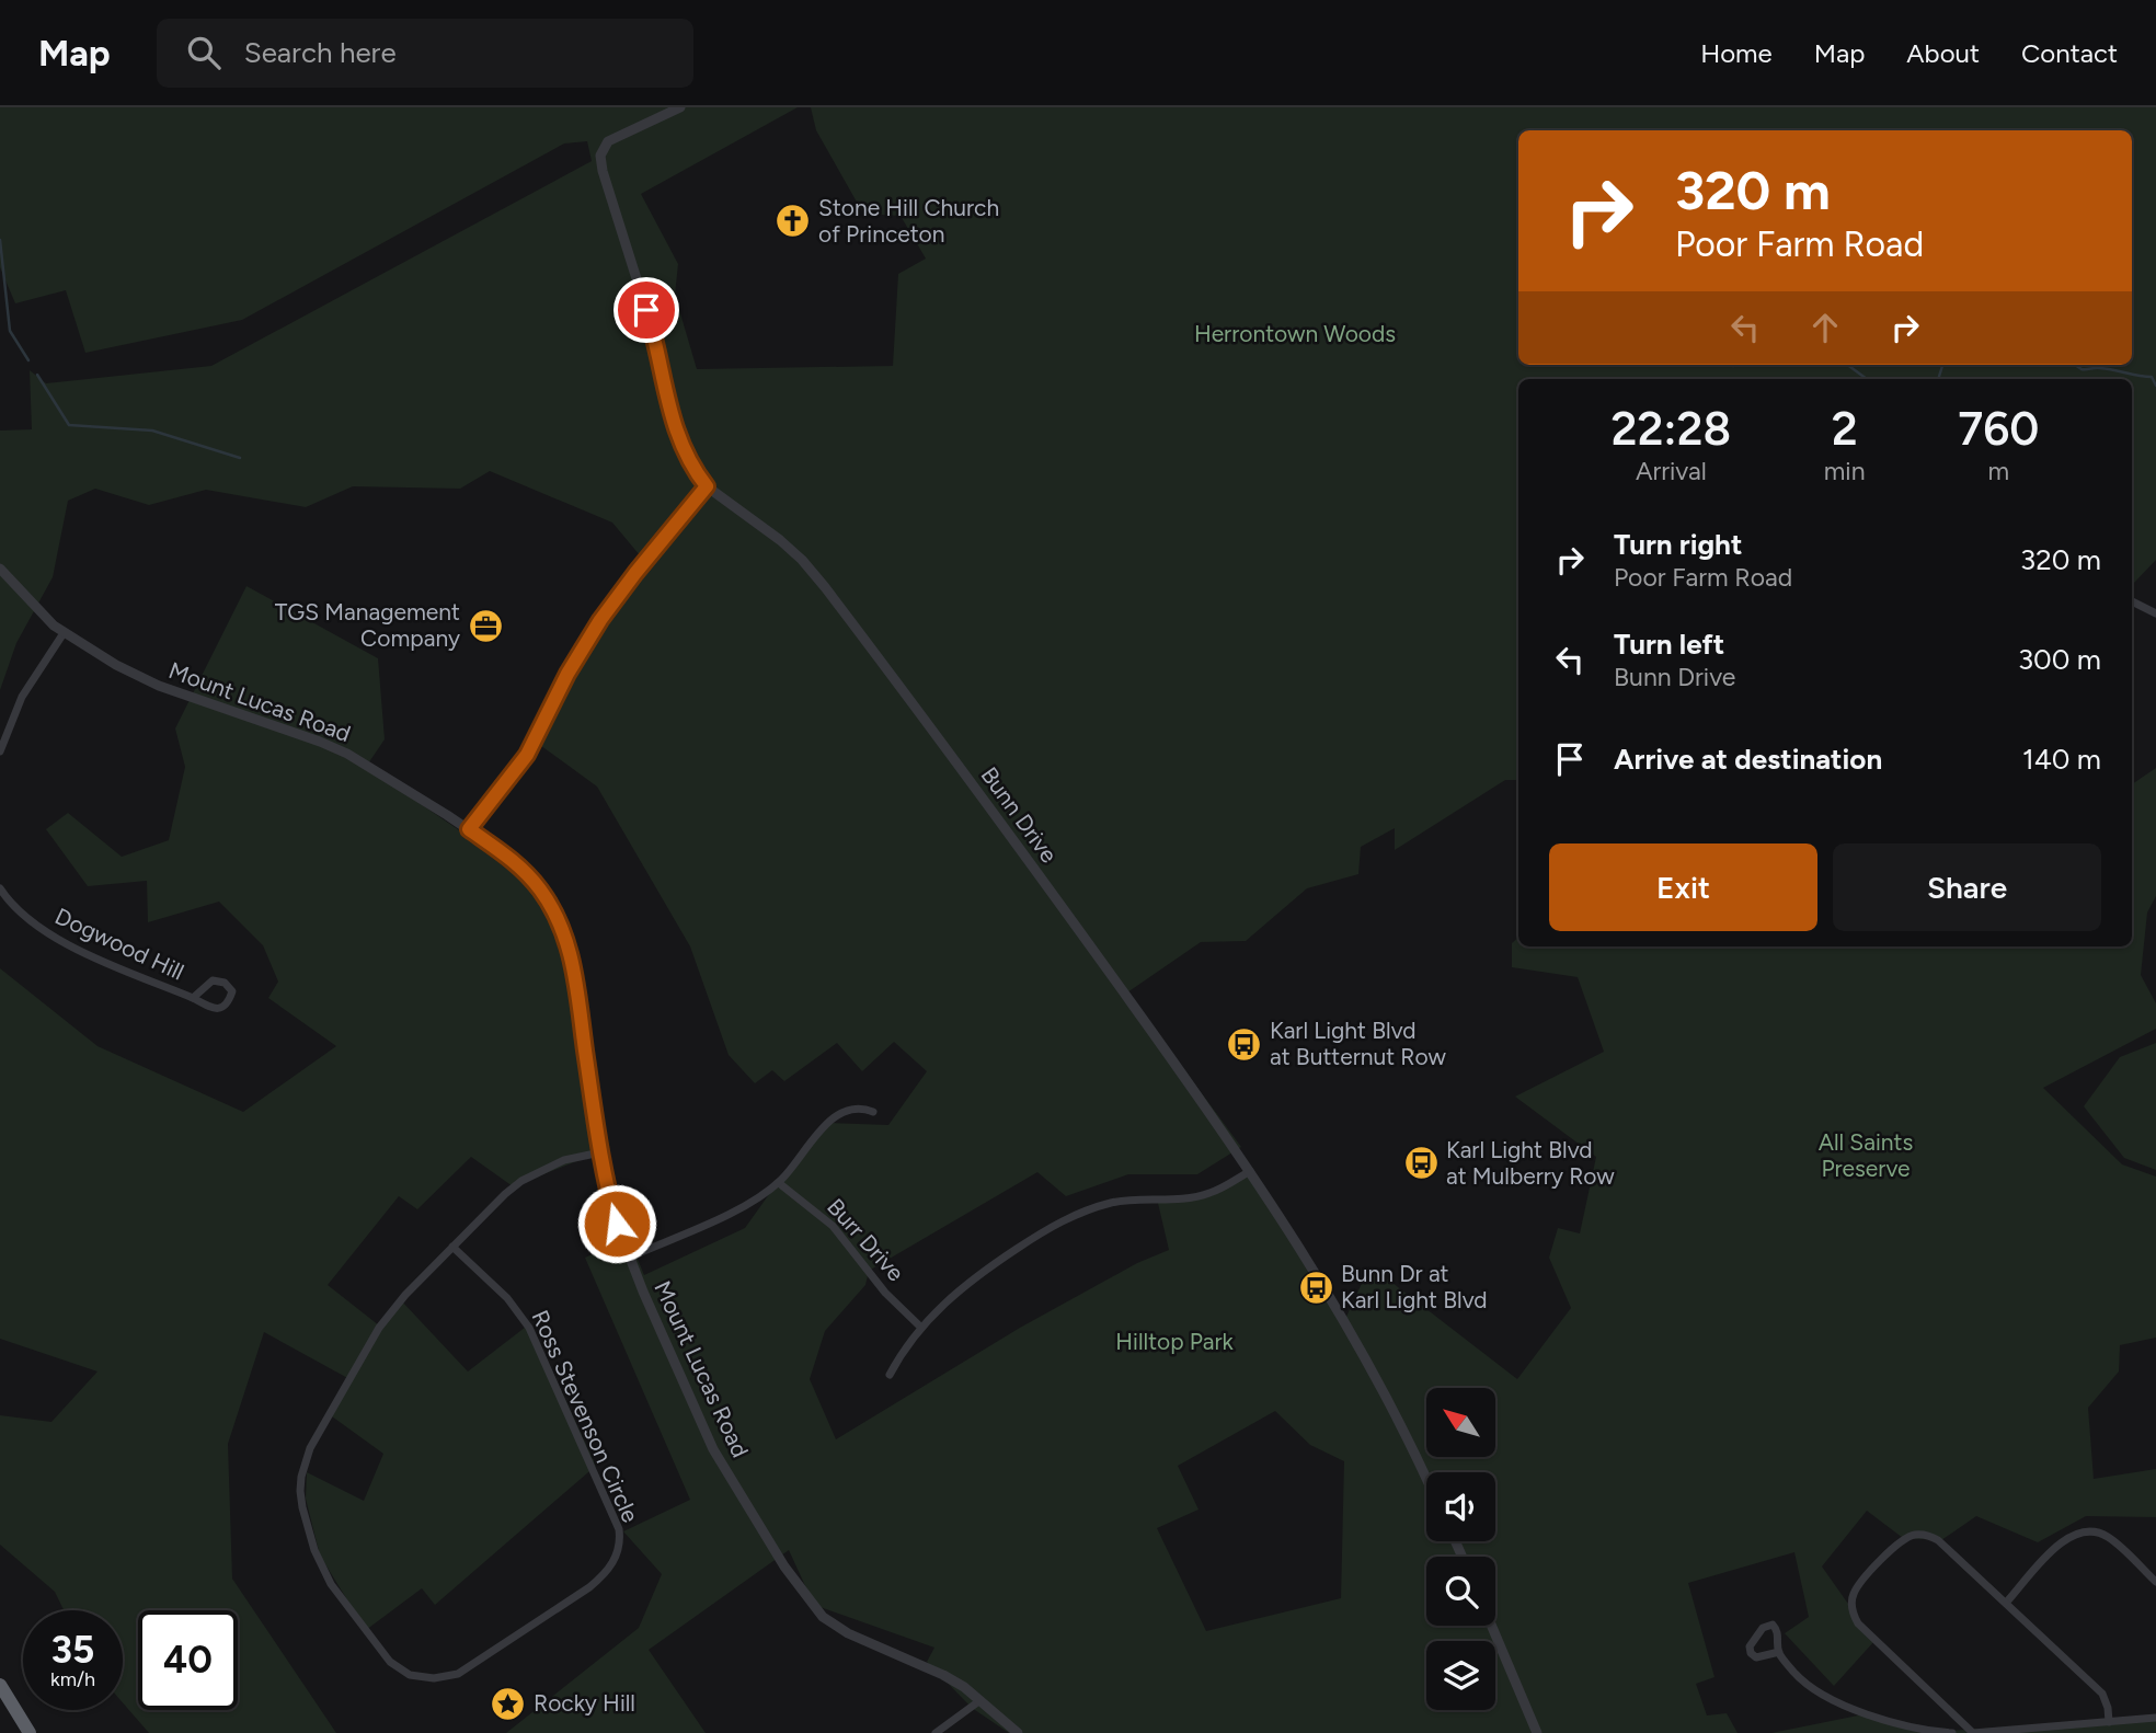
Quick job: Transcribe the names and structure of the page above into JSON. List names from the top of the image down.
{
  "streets": {
    "street": [
      "Mount Lucas Road",
      "Bunn Drive",
      "Dogwood Hill",
      "Burr Drive",
      "Ross Stevenson Circle"
    ]
  },
  "crossings": [
    ["Mount Lucas Road", "Ross Stevenson Circle"]
  ],
  "parks": ["Herrontown Woods", "All Saints Preserve", "Hilltop Park"],
  "places": {
    "church": ["Stone Hill Church of Princeton"],
    "office": ["TGS Management Company"],
    "bus stop": ["Karl Light Blvd at Butternut Row", "Karl Light Blvd at Mulberry Row", "Bunn Dr at Karl Light Blvd"],
    "place": ["Rocky Hill"]
  },
  "north": "top left",
  "page": {
    "header": "Map",
    "search": "Search here",
    "nav": [
      "Home",
      "Map",
      "About",
      "Contact"
    ],
    "turn": ["320 m", "Poor Farm Road"],
    "eta": [
      "22:28",
      "Arrival",
      "2",
      "min",
      "760",
      "m"
    ],
    "list": [
      {
        "name": "Turn right",
        "note": "Poor Farm Road",
        "value": "320 m"
      },
      {
        "name": "Turn left",
        "note": "Bunn Drive",
        "value": "300 m"
      },
      {
        "name": "Arrive at destination",
        "value": "140 m"
      }
    ],
    "buttons": ["Exit", "Share"],
    "speed": "35 km/h",
    "limit": "40"
  }
}
